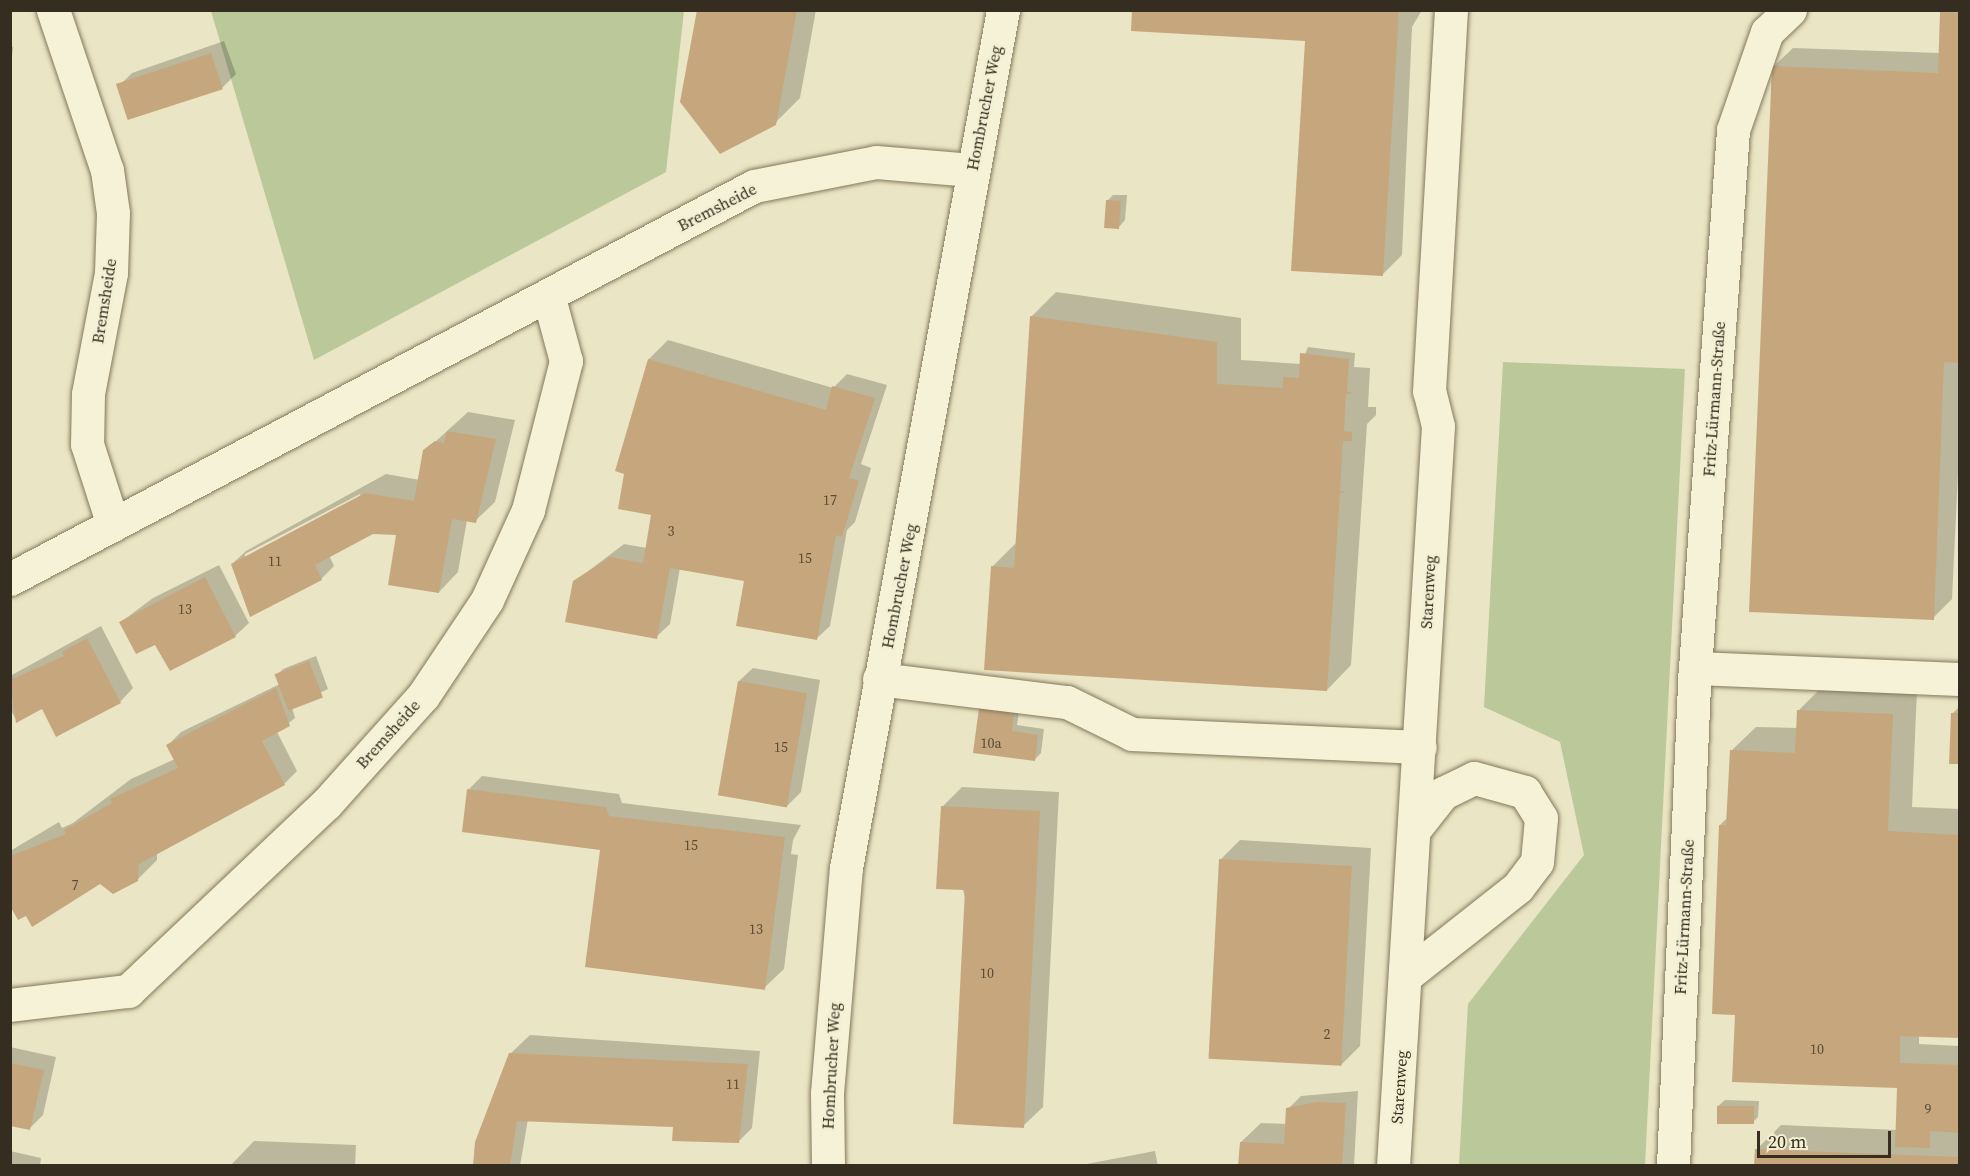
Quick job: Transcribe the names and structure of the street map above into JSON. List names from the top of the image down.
{
  "streets": {
    "street": [
      "Hombrucher Weg",
      "Bremsheide",
      "Fritz-Lürmann-Straße",
      "Starenweg"
    ]
  },
  "crossings": [
    ["Hombrucher Weg", "Bremsheide"]
  ],
  "house_numbers": [
    "17",
    "3",
    "15",
    "11",
    "13",
    "10a",
    "15",
    "15",
    "7",
    "13",
    "10",
    "2",
    "10",
    "11",
    "9"
  ],
  "scale_bar": "20 m"
}
